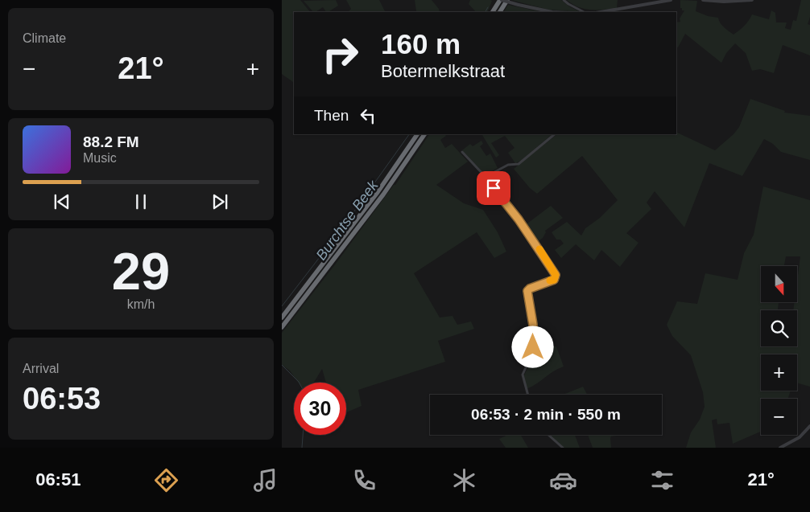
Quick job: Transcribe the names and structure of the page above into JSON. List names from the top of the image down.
{
  "water": ["Burchtse Beek"],
  "north": "bottom",
  "page": {
    "tile": [
      "Climate",
      ["29", "km/h"],
      ["Arrival", "06:53"]
    ],
    "turn": ["160 m", "Botermelkstraat"],
    "heat": ["−", "21°", "+"],
    "then": "Then",
    "song": ["88.2 FM", "Music"],
    "map_buttons": ["+", "−"],
    "limit": "30",
    "trip": "06:53 · 2 min · 550 m",
    "tabs": ["06:51", "21°"]
  }
}
